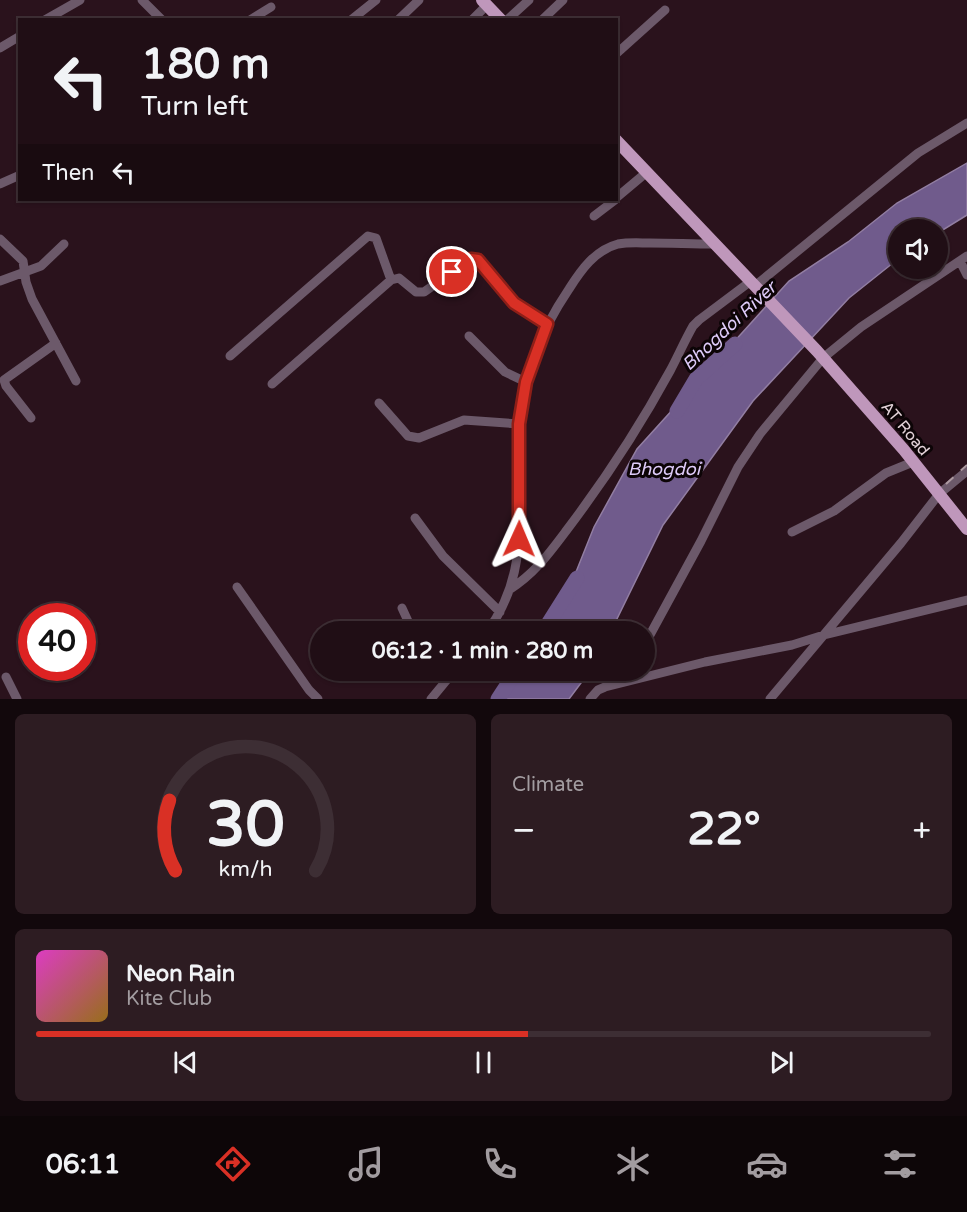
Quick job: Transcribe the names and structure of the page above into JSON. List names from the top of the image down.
{
  "streets": {
    "main road": ["AT Road"]
  },
  "water": ["Bhogdoi River", "Bhogdoi"],
  "page": {
    "turn": ["180 m", "Turn left"],
    "then": "Then",
    "limit": "40",
    "trip": "06:12 · 1 min · 280 m",
    "tile": "Climate",
    "heat": ["−", "22°", "+"],
    "song": ["Neon Rain", "Kite Club"],
    "tabs": "06:11",
    "gauge": ["30", "km/h"]
  }
}
